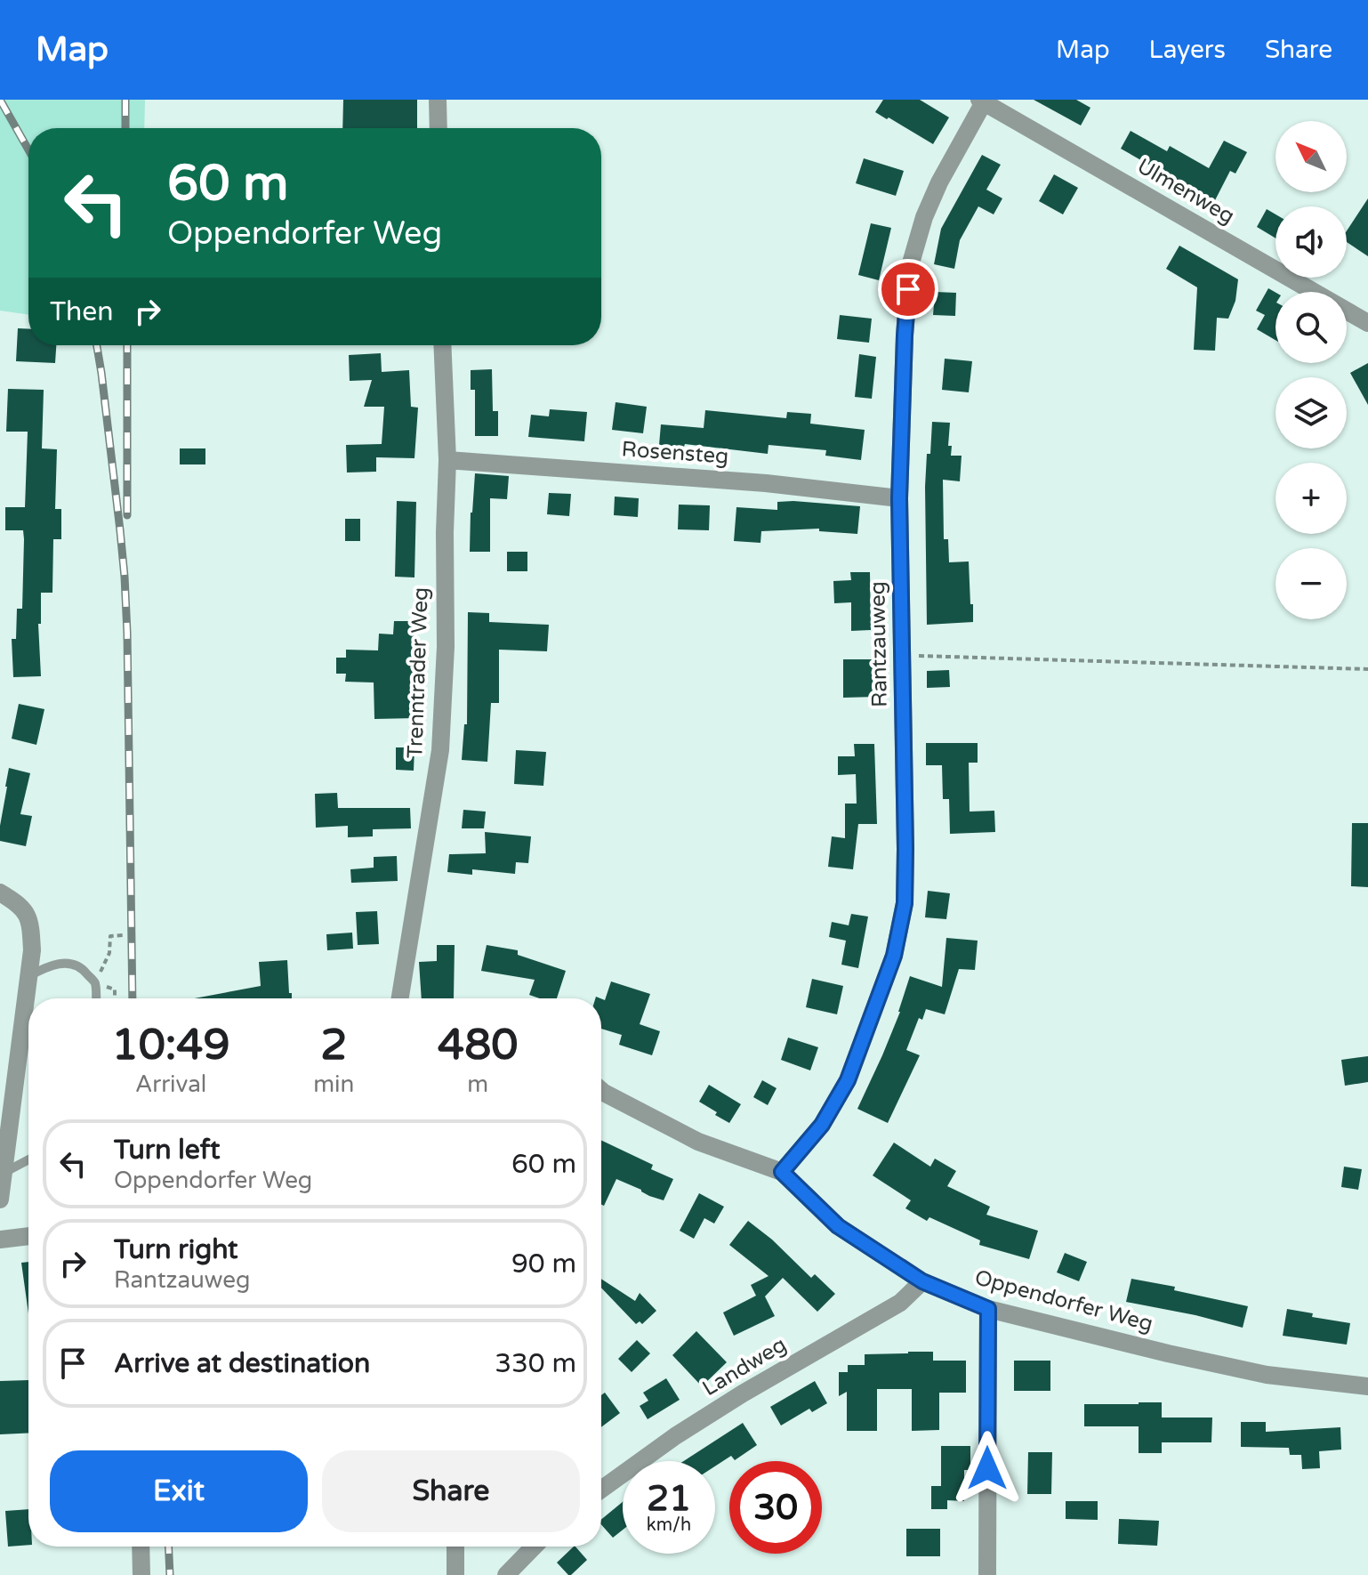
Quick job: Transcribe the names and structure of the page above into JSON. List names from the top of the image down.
{
  "streets": {
    "street": [
      "Ulmenweg",
      "Rosensteg",
      "Rantzauweg",
      "Trenntrader Weg",
      "Oppendorfer Weg",
      "Landweg"
    ]
  },
  "crossings": [
    ["Ulmenweg", "Rantzauweg"],
    ["Rosensteg", "Rantzauweg"],
    ["Rosensteg", "Trenntrader Weg"],
    ["Rantzauweg", "Oppendorfer Weg"],
    ["Oppendorfer Weg", "Landweg"]
  ],
  "north": "top left",
  "page": {
    "header": "Map",
    "nav": ["Map", "Layers", "Share"],
    "map_buttons": ["+", "−"],
    "turn": ["60 m", "Oppendorfer Weg"],
    "then": "Then",
    "eta": [
      "10:49",
      "Arrival",
      "2",
      "min",
      "480",
      "m"
    ],
    "list": [
      {
        "name": "Turn left",
        "note": "Oppendorfer Weg",
        "value": "60 m"
      },
      {
        "name": "Turn right",
        "note": "Rantzauweg",
        "value": "90 m"
      },
      {
        "name": "Arrive at destination",
        "value": "330 m"
      }
    ],
    "buttons": ["Exit", "Share"],
    "speed": "21 km/h",
    "limit": "30"
  }
}
